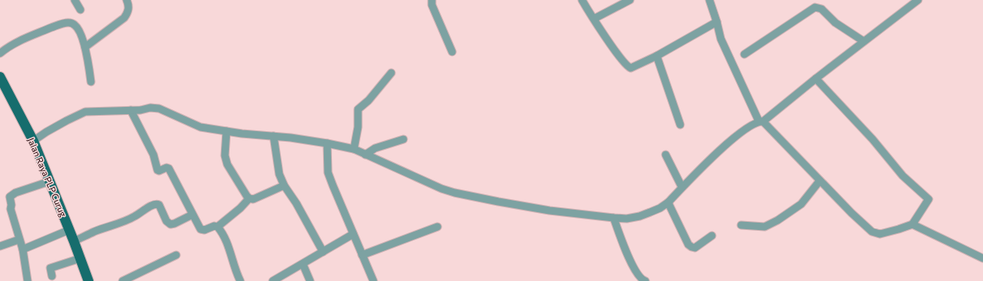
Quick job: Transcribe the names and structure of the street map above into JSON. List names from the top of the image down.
{
  "streets": {
    "main road": ["Jalan Raya PLP Curug"]
  }
}
